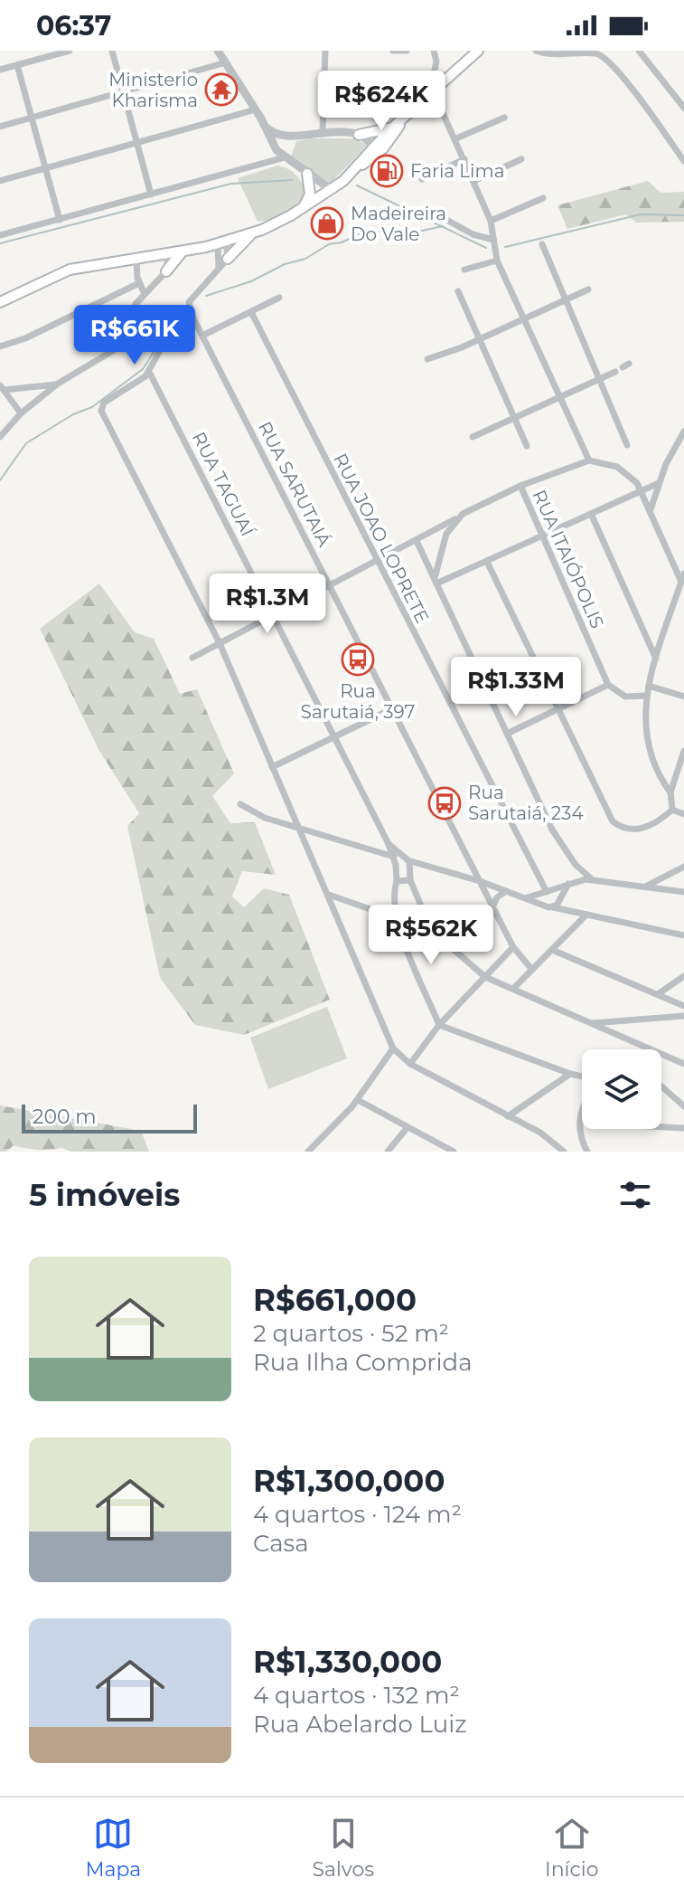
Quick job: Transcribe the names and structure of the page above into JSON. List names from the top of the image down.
{
  "streets": {
    "street": [
      "RUA TAGUAÍ",
      "RUA SARUTAIÁ",
      "RUA JOAO LOPRETE",
      "RUA ITAIÓPOLIS"
    ]
  },
  "places": {
    "temple": ["Ministerio Kharisma"],
    "fuel station": ["Faria Lima"],
    "shop": ["Madeireira Do Vale"],
    "bus stop": ["Rua Sarutaiá, 397", "Rua Sarutaiá, 234"]
  },
  "scale_bar": "200 m",
  "page": {
    "status": "06:37",
    "price": [
      "R$624K",
      "R$661K",
      "R$1.3M",
      "R$1.33M",
      "R$562K"
    ],
    "scale": "200 m",
    "heading": "5 imóveis",
    "list": [
      {
        "name": "R$661,000",
        "note": "2 quartos · 52 m² · Rua Ilha Comprida"
      },
      {
        "name": "R$1,300,000",
        "note": "4 quartos · 124 m² · Casa"
      },
      {
        "name": "R$1,330,000",
        "note": "4 quartos · 132 m² · Rua Abelardo Luiz"
      }
    ],
    "tabs": ["Mapa", "Salvos", "Início"]
  }
}
